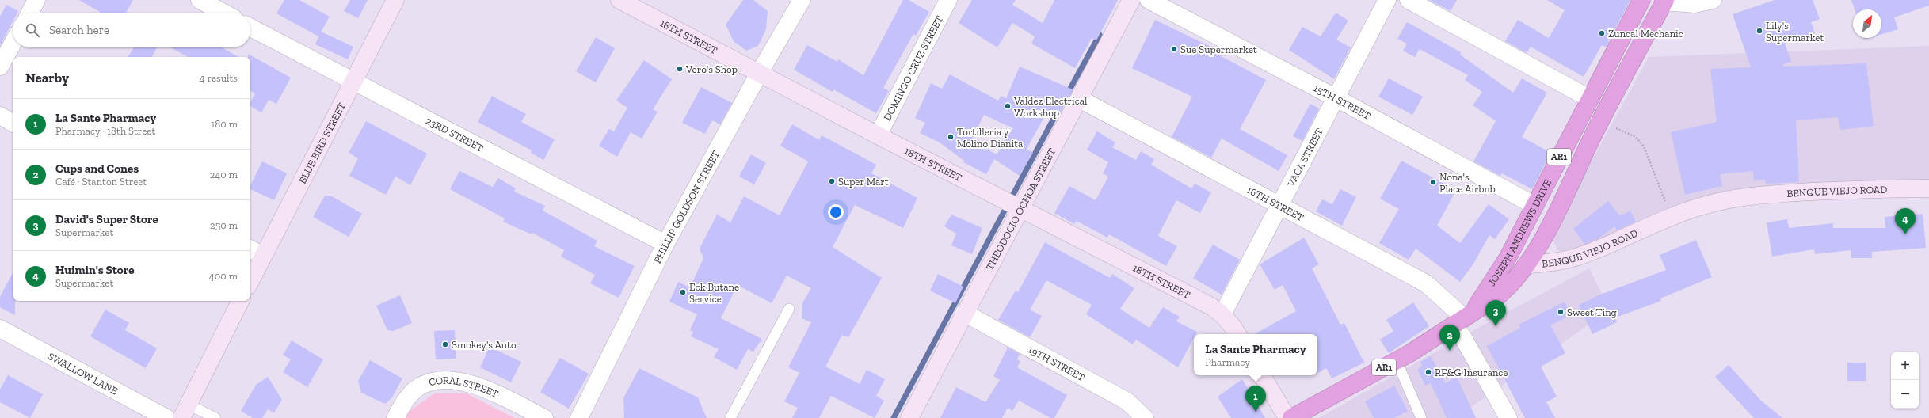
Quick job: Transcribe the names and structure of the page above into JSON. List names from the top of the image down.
{
  "streets": {
    "highway": ["AR1", "BENQUE VIEJO ROAD", "JOSEPH ANDREWS DRIVE"],
    "street": [
      "18TH STREET",
      "DOMINGO CRUZ STREET",
      "15TH STREET",
      "23RD STREET",
      "BLUE BIRD STREET",
      "VACA STREET",
      "16TH STREET",
      "PHILLIP GOLDSON STREET",
      "THEODOCIO OCHOA STREET",
      "19TH STREET",
      "SWALLOW LANE",
      "CORAL STREET"
    ]
  },
  "crossings": [
    ["18TH STREET", "DOMINGO CRUZ STREET"],
    ["18TH STREET", "VACA STREET"],
    ["18TH STREET", "PHILLIP GOLDSON STREET"],
    ["18TH STREET", "THEODOCIO OCHOA STREET"],
    ["15TH STREET", "VACA STREET"],
    ["15TH STREET", "JOSEPH ANDREWS DRIVE"],
    ["23RD STREET", "BLUE BIRD STREET"],
    ["23RD STREET", "PHILLIP GOLDSON STREET"],
    ["AR1", "BENQUE VIEJO ROAD"],
    ["VACA STREET", "16TH STREET"],
    ["BENQUE VIEJO ROAD", "16TH STREET"],
    ["BENQUE VIEJO ROAD", "JOSEPH ANDREWS DRIVE"],
    ["16TH STREET", "THEODOCIO OCHOA STREET"],
    ["16TH STREET", "JOSEPH ANDREWS DRIVE"],
    ["THEODOCIO OCHOA STREET", "19TH STREET"]
  ],
  "places": [
    "Lily's Supermarket",
    "Zuncal Mechanic",
    "Sue Supermarket",
    "Vero's Shop",
    "Valdez Electrical Workshop",
    "Tortilleria y Molino Dianita",
    "Super Mart",
    "Nona's Place Airbnb",
    "Eck Butane Service",
    "Sweet Ting",
    "Smokey's Auto",
    "RF&G Insurance"
  ],
  "north": "top right",
  "page": {
    "search": "Search here",
    "heading": ["Nearby", "4 results"],
    "list": [
      {
        "mark": "1",
        "name": "La Sante Pharmacy",
        "note": "Pharmacy · 18th Street",
        "value": "180 m"
      },
      {
        "mark": "2",
        "name": "Cups and Cones",
        "note": "Café · Stanton Street",
        "value": "240 m"
      },
      {
        "mark": "3",
        "name": "David's Super Store",
        "note": "Supermarket",
        "value": "250 m"
      },
      {
        "mark": "4",
        "name": "Huimin's Store",
        "note": "Supermarket",
        "value": "400 m"
      }
    ],
    "pins": [
      "4",
      "3",
      "2",
      "1"
    ],
    "popup": ["La Sante Pharmacy", "Pharmacy"],
    "map_buttons": ["+", "−"]
  }
}
